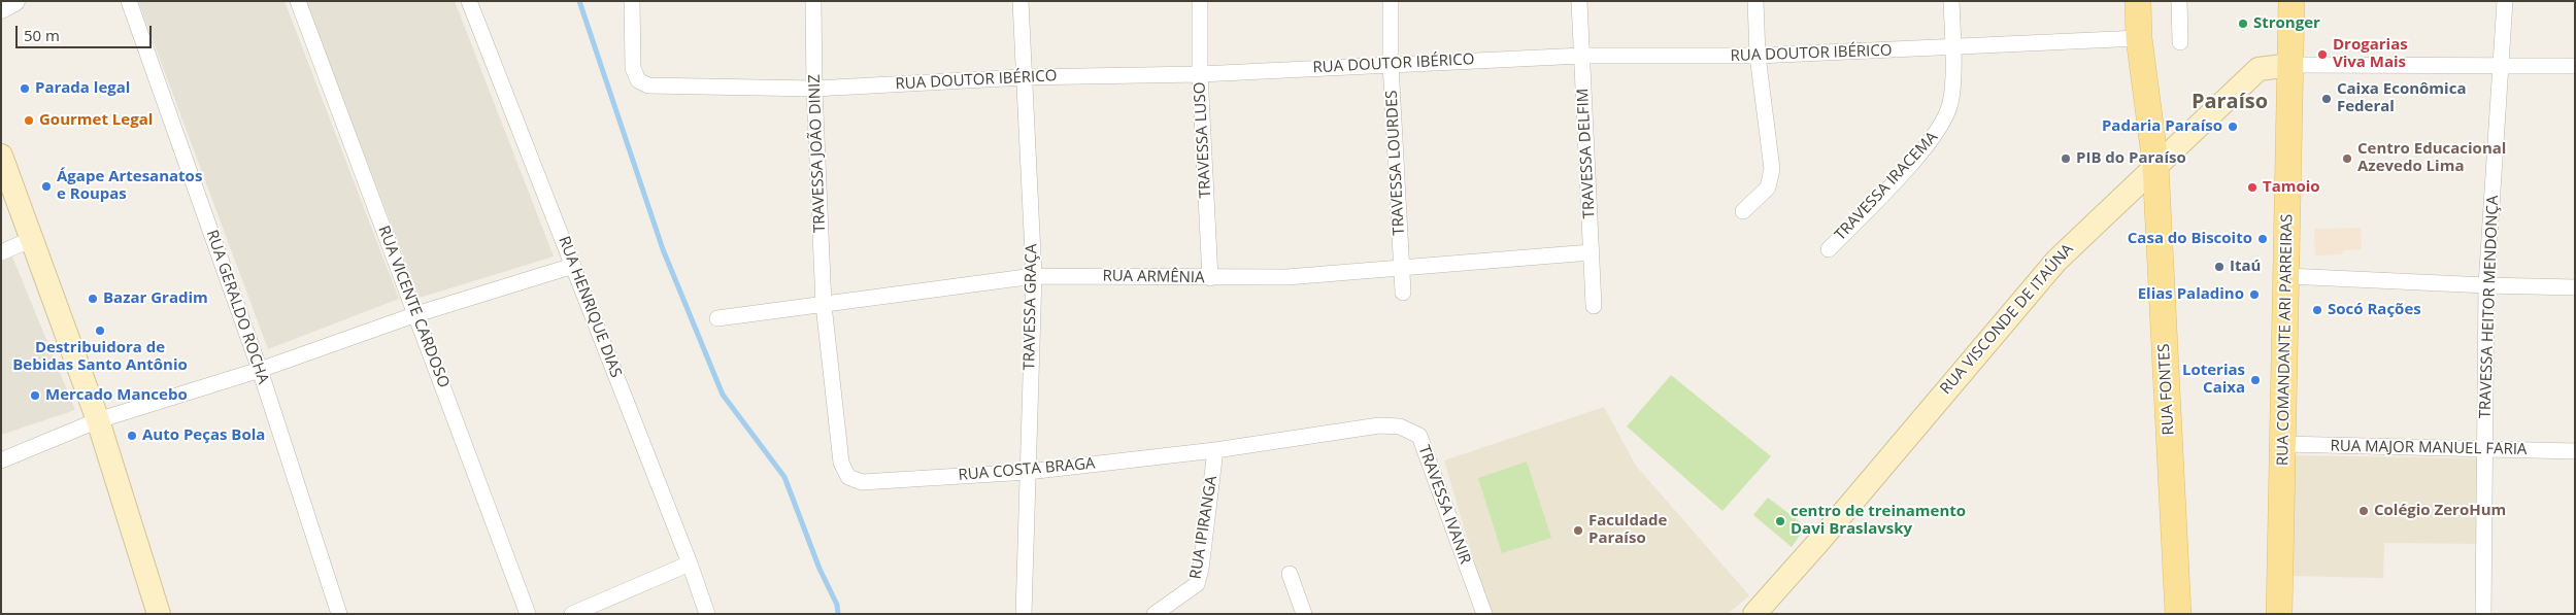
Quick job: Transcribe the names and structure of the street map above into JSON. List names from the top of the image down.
{
  "streets": {
    "main road": ["RUA VISCONDE DE ITAÚNA", "RUA COMANDANTE ARI PARREIRAS", "RUA FONTES"],
    "street": [
      "RUA DOUTOR IBÉRICO",
      "TRAVESSA LUSO",
      "TRAVESSA JOÃO DINIZ",
      "TRAVESSA DELFIM",
      "TRAVESSA LOURDES",
      "TRAVESSA IRACEMA",
      "RUA ARMÊNIA",
      "RUA GERALDO ROCHA",
      "RUA VICENTE CARDOSO",
      "RUA HENRIQUE DIAS",
      "TRAVESSA GRAÇA",
      "TRAVESSA HEITOR MENDONÇA",
      "RUA MAJOR MANUEL FARIA",
      "RUA COSTA BRAGA",
      "TRAVESSA IVANIR",
      "RUA IPIRANGA"
    ]
  },
  "crossings": [
    ["RUA DOUTOR IBÉRICO", "TRAVESSA LUSO"],
    ["RUA DOUTOR IBÉRICO", "TRAVESSA JOÃO DINIZ"],
    ["RUA DOUTOR IBÉRICO", "TRAVESSA DELFIM"],
    ["RUA DOUTOR IBÉRICO", "TRAVESSA LOURDES"],
    ["RUA DOUTOR IBÉRICO", "TRAVESSA IRACEMA"],
    ["RUA DOUTOR IBÉRICO", "TRAVESSA GRAÇA"],
    ["RUA DOUTOR IBÉRICO", "RUA FONTES"],
    ["TRAVESSA LUSO", "RUA ARMÊNIA"],
    ["TRAVESSA JOÃO DINIZ", "RUA ARMÊNIA"],
    ["TRAVESSA JOÃO DINIZ", "RUA COSTA BRAGA"],
    ["TRAVESSA DELFIM", "RUA ARMÊNIA"],
    ["TRAVESSA LOURDES", "RUA ARMÊNIA"],
    ["RUA ARMÊNIA", "TRAVESSA GRAÇA"],
    ["RUA ARMÊNIA", "RUA COSTA BRAGA"],
    ["TRAVESSA GRAÇA", "RUA COSTA BRAGA"],
    ["TRAVESSA HEITOR MENDONÇA", "RUA MAJOR MANUEL FARIA"],
    ["RUA VISCONDE DE ITAÚNA", "RUA COMANDANTE ARI PARREIRAS"],
    ["RUA VISCONDE DE ITAÚNA", "RUA FONTES"],
    ["RUA COMANDANTE ARI PARREIRAS", "RUA MAJOR MANUEL FARIA"],
    ["RUA COSTA BRAGA", "TRAVESSA IVANIR"],
    ["RUA COSTA BRAGA", "RUA IPIRANGA"]
  ],
  "districts": ["Paraíso"],
  "places": [
    "Stronger",
    "Drogarias Viva Mais",
    "Parada legal",
    "Caixa Econômica Federal",
    "Gourmet Legal",
    "Padaria Paraíso",
    "PIB do Paraíso",
    "Centro Educacional Azevedo Lima",
    "Ágape Artesanatos e Roupas",
    "Tamoio",
    "Casa do Biscoito",
    "Itaú",
    "Elias Paladino",
    "Bazar Gradim",
    "Socó Rações",
    "Destribuidora de Bebidas Santo Antônio",
    "Loterias Caixa",
    "Mercado Mancebo",
    "Auto Peças Bola",
    "Colégio ZeroHum",
    "centro de treinamento Davi Braslavsky",
    "Faculdade Paraíso"
  ],
  "scale_bar": "50 m"
}
